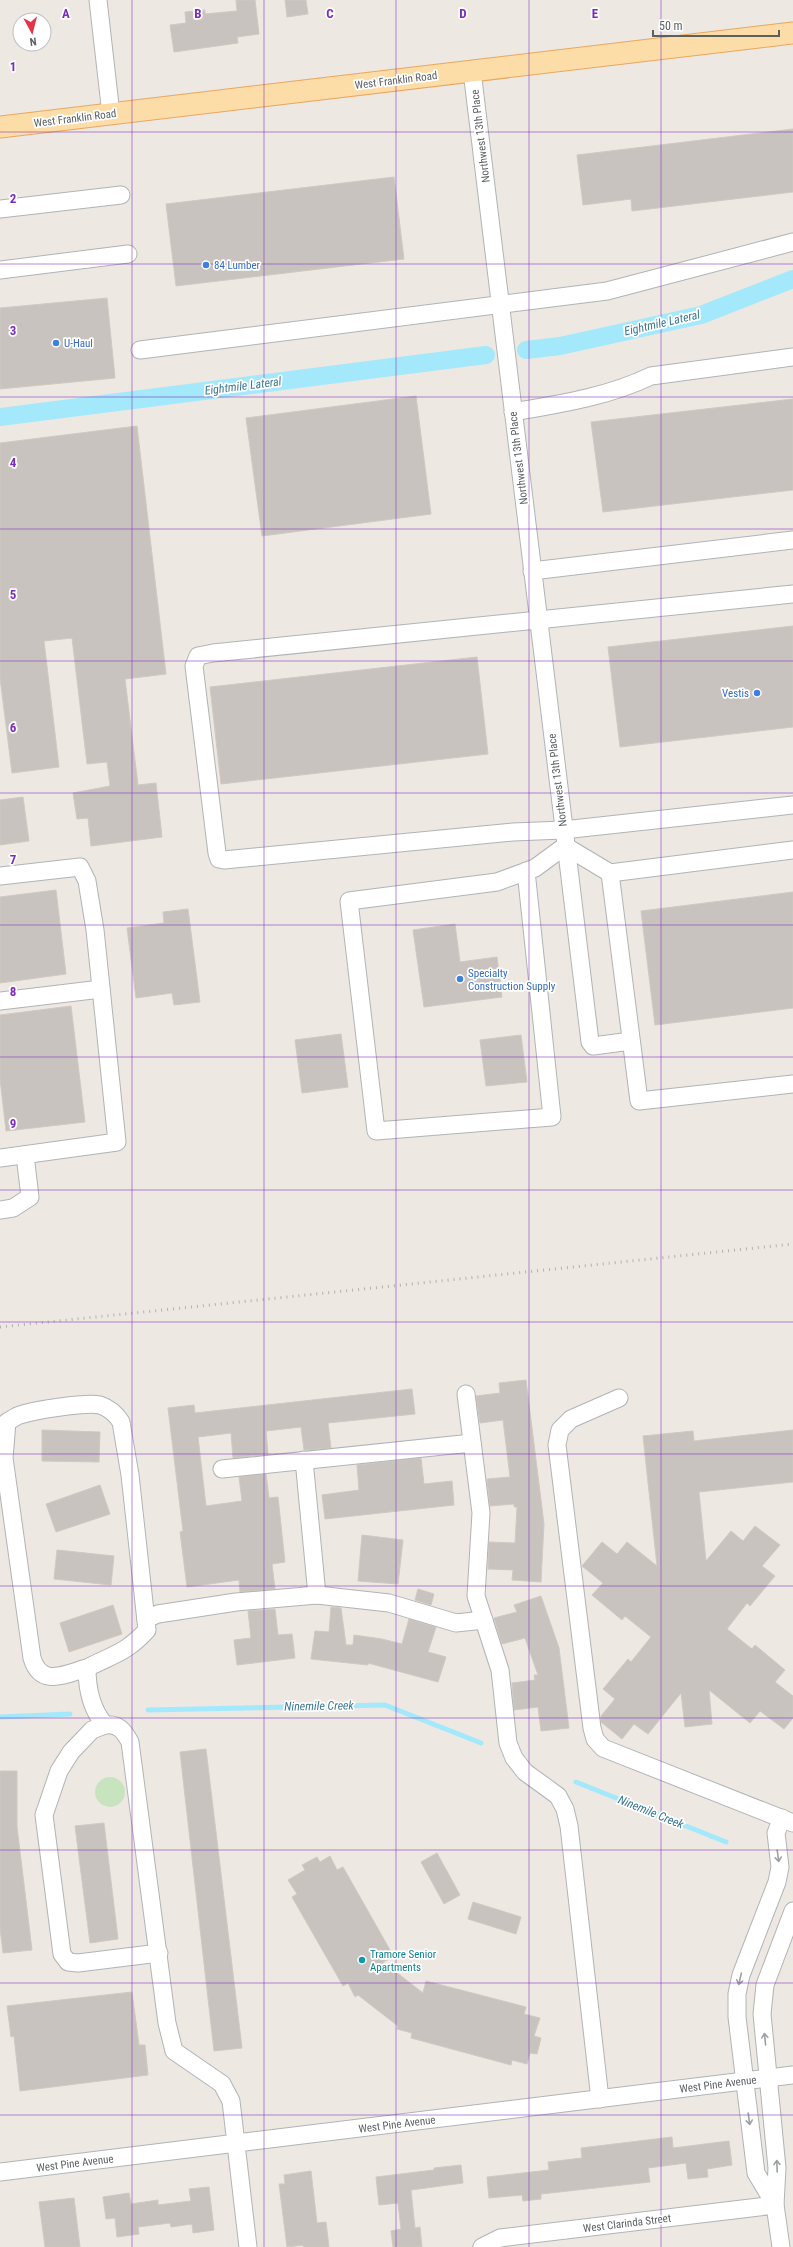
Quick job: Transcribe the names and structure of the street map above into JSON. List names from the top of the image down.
{
  "streets": {
    "main road": ["West Franklin Road"],
    "street": ["Northwest 13th Place", "West Pine Avenue", "West Clarinda Street"]
  },
  "crossings": [
    ["West Franklin Road", "Northwest 13th Place"]
  ],
  "water": ["Eightmile Lateral", "Ninemile Creek"],
  "places": [
    "84 Lumber",
    "U-Haul",
    "Vestis",
    "Specialty Construction Supply",
    "Tramore Senior Apartments"
  ],
  "scale_bar": "50 m",
  "north": "bottom",
  "grid": {
    "columns": [
      "A",
      "B",
      "C",
      "D",
      "E"
    ],
    "rows": [
      "1",
      "2",
      "3",
      "4",
      "5",
      "6",
      "7",
      "8",
      "9"
    ]
  }
}
